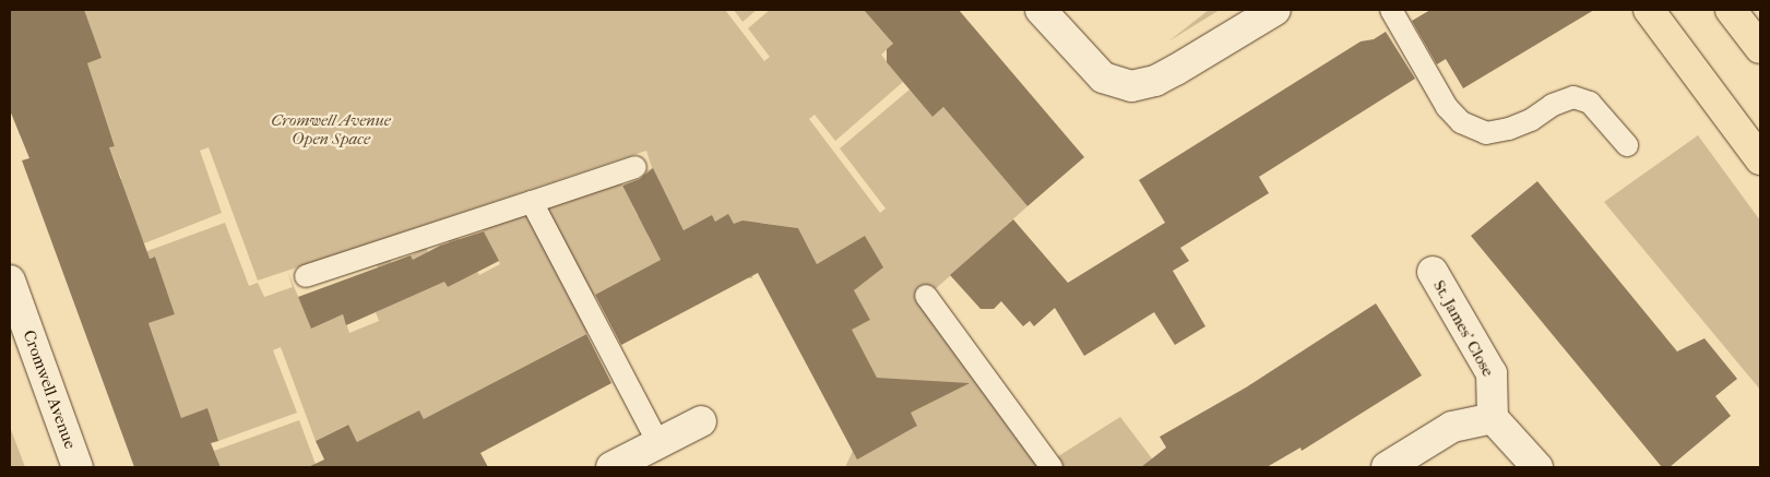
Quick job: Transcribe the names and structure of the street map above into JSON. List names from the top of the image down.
{
  "streets": {
    "street": ["St. James' Close", "Cromwell Avenue"]
  },
  "parks": ["Cromwell Avenue Open Space"]
}
